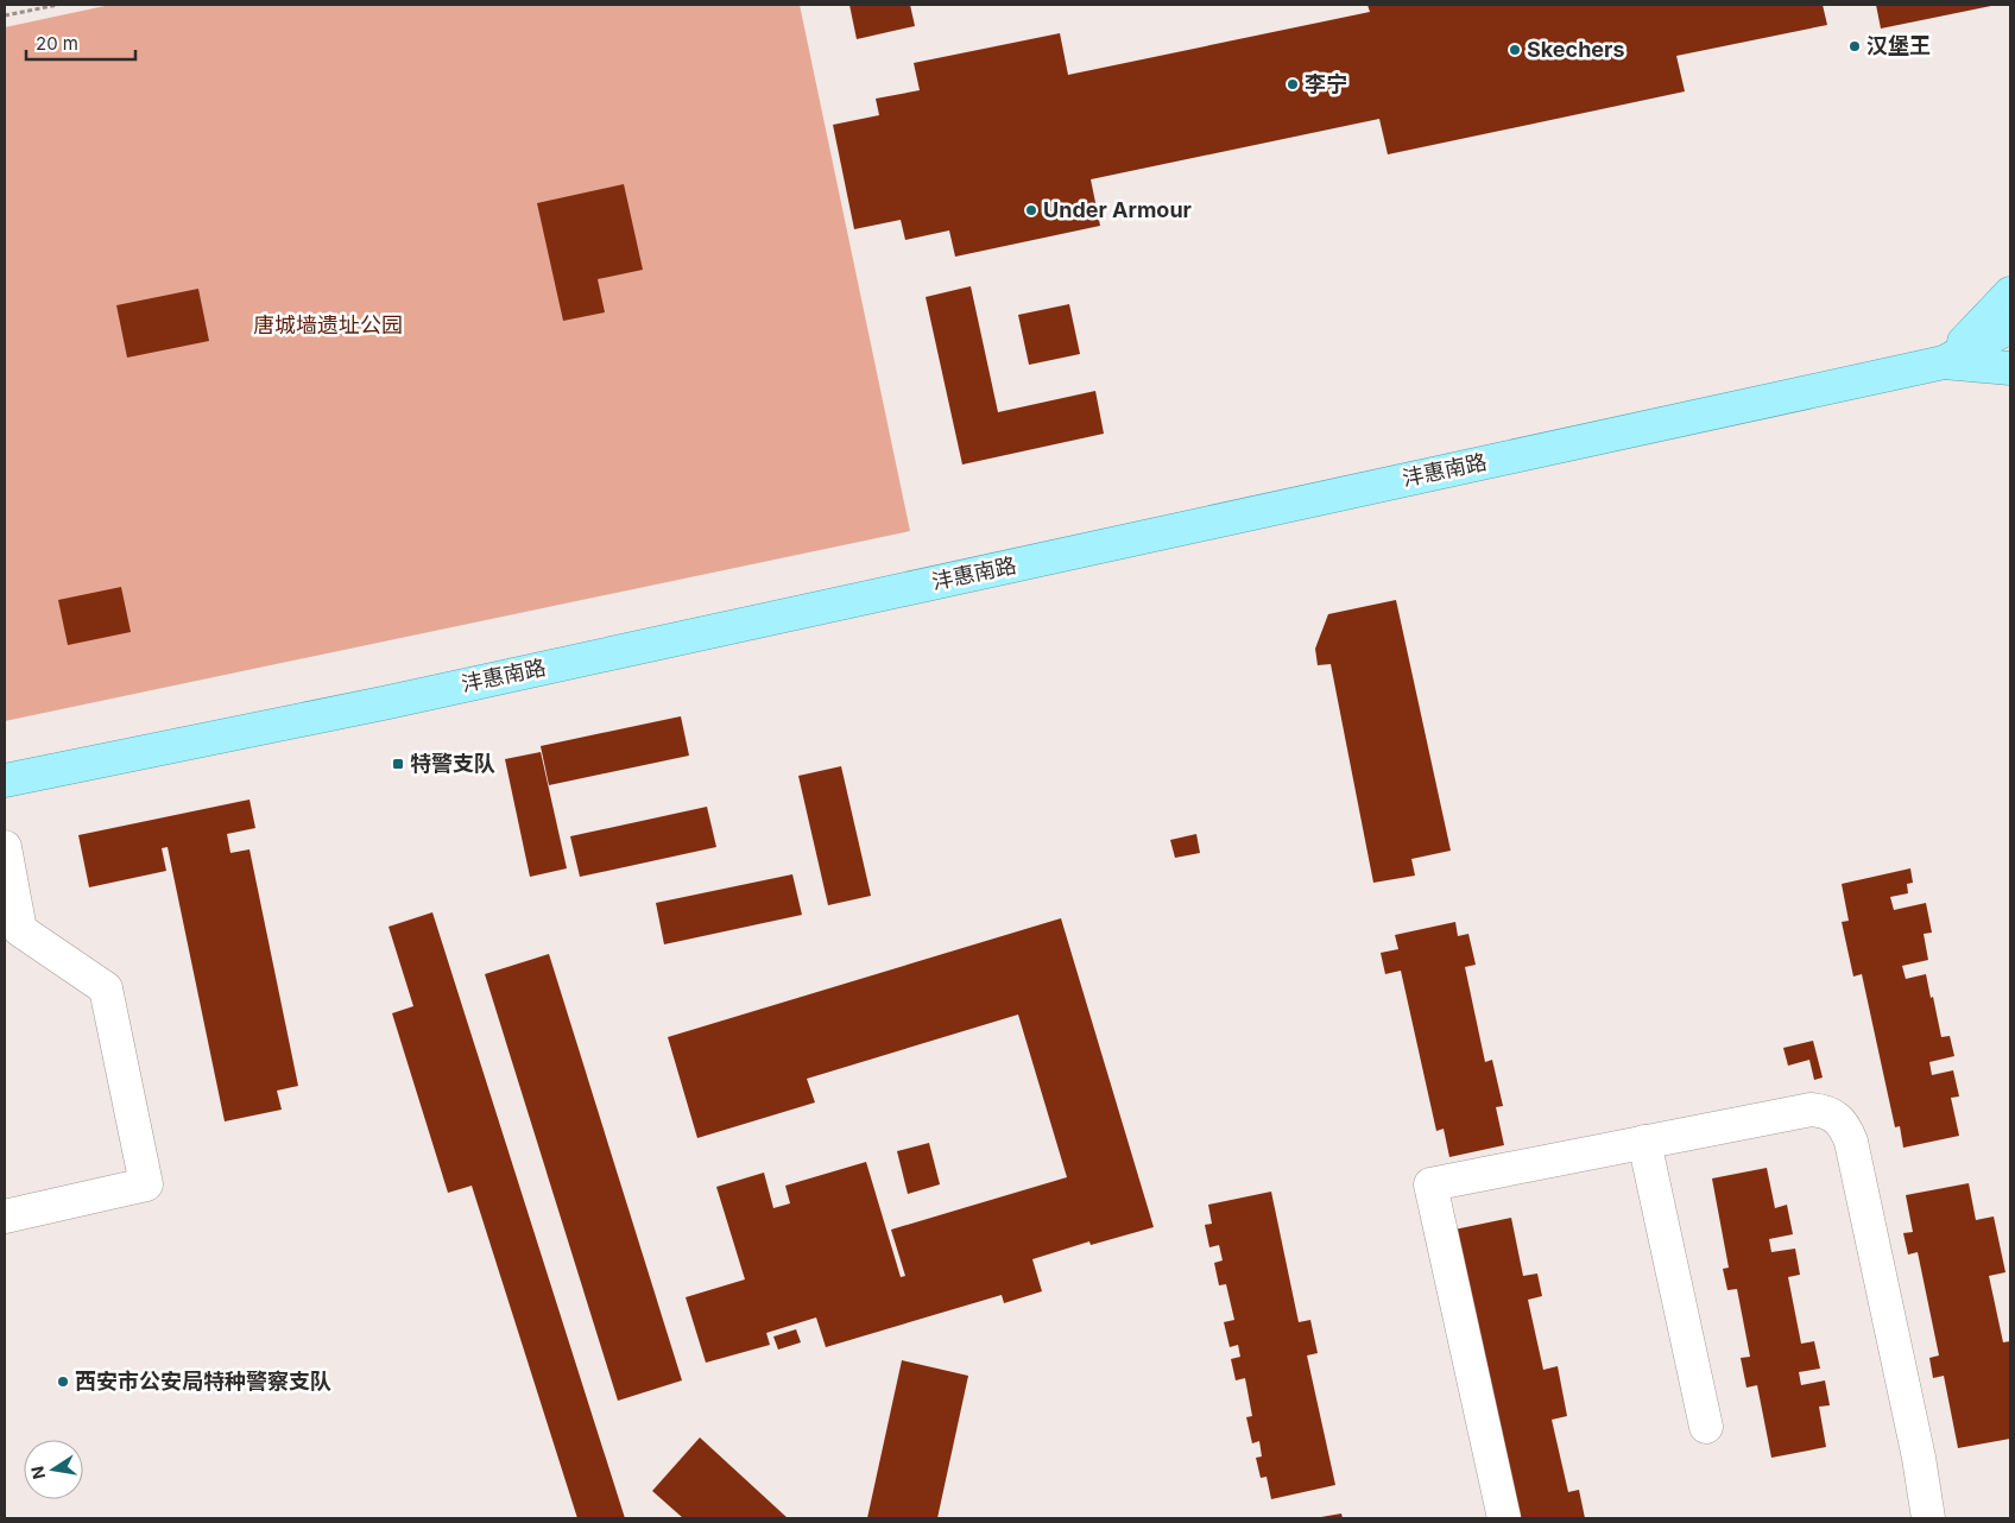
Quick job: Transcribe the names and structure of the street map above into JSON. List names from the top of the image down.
{
  "streets": {
    "main road": ["沣惠南路"]
  },
  "parks": ["唐城墙遗址公园"],
  "places": {
    "other": [
      "汉堡王",
      "Skechers",
      "李宁",
      "Under Armour",
      "西安市公安局特种警察支队"
    ],
    "transit": ["特警支队"]
  },
  "scale_bar": "20 m",
  "north": "left"
}
